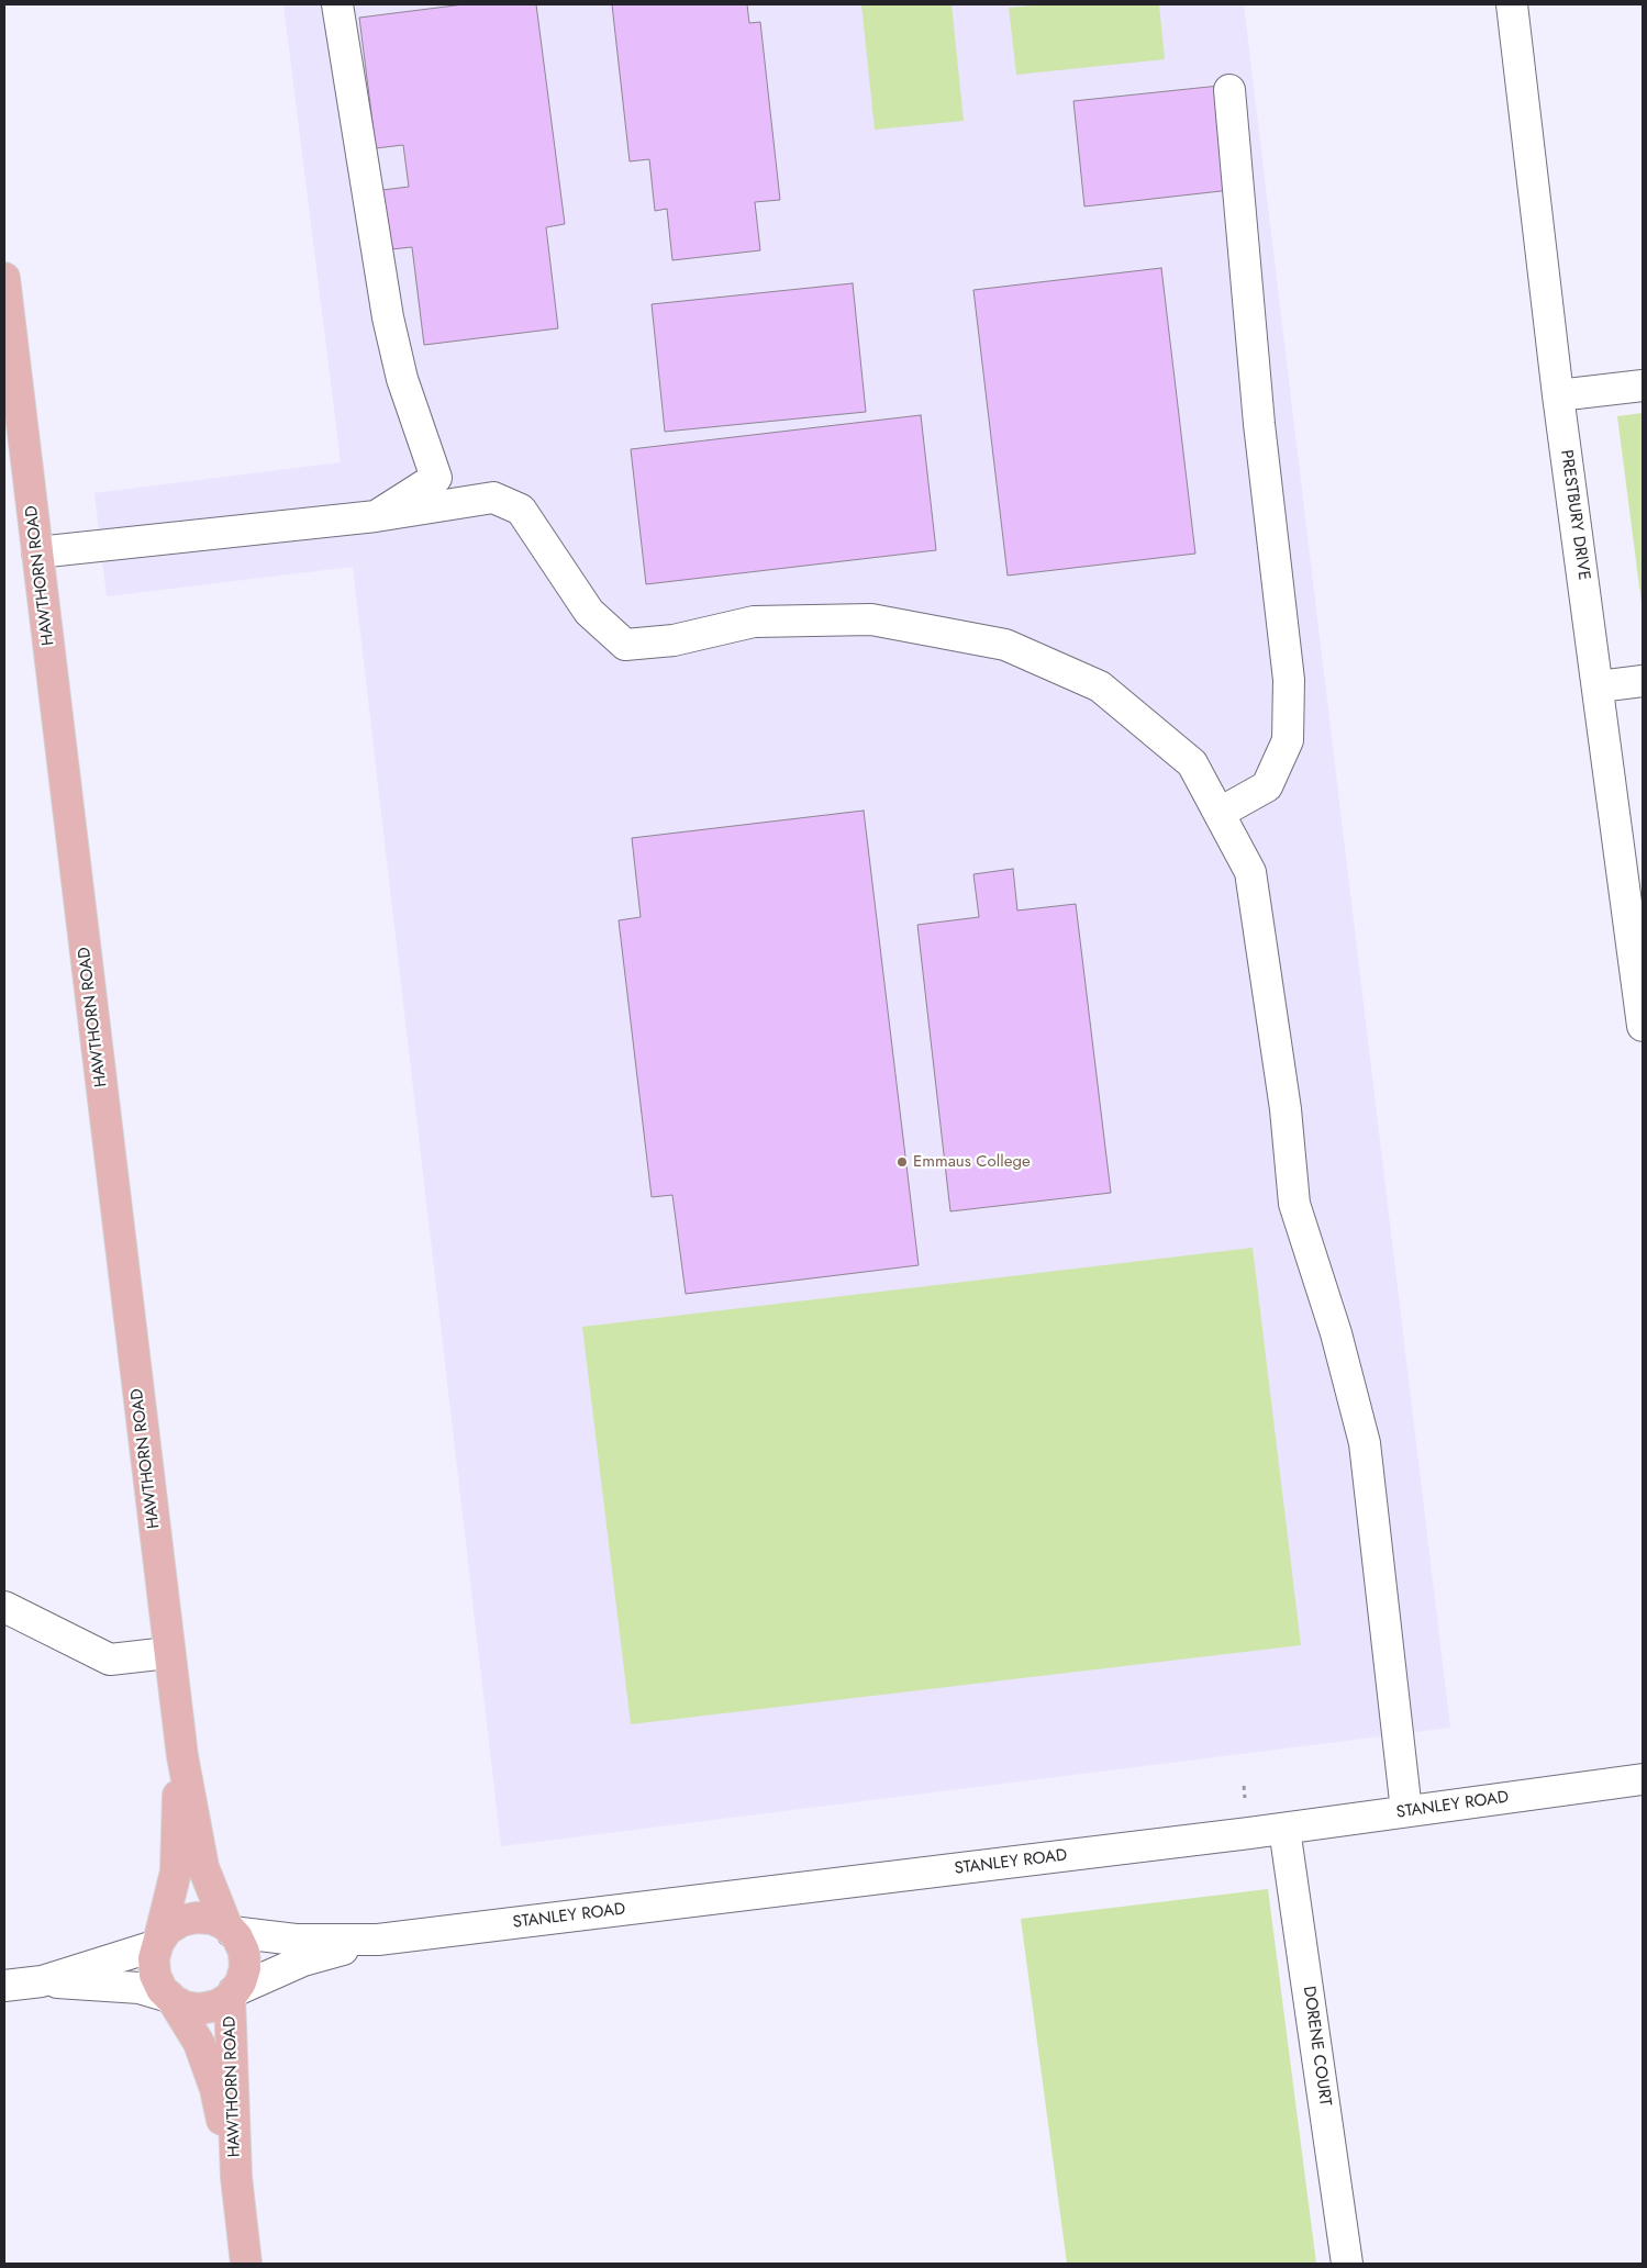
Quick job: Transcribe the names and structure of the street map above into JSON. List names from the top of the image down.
{
  "streets": {
    "main road": ["HAWTHORN ROAD"],
    "street": ["PRESTBURY DRIVE", "STANLEY ROAD", "DORENE COURT"]
  },
  "crossings": [
    ["HAWTHORN ROAD", "STANLEY ROAD"],
    ["STANLEY ROAD", "DORENE COURT"]
  ],
  "places": ["Emmaus College"]
}
